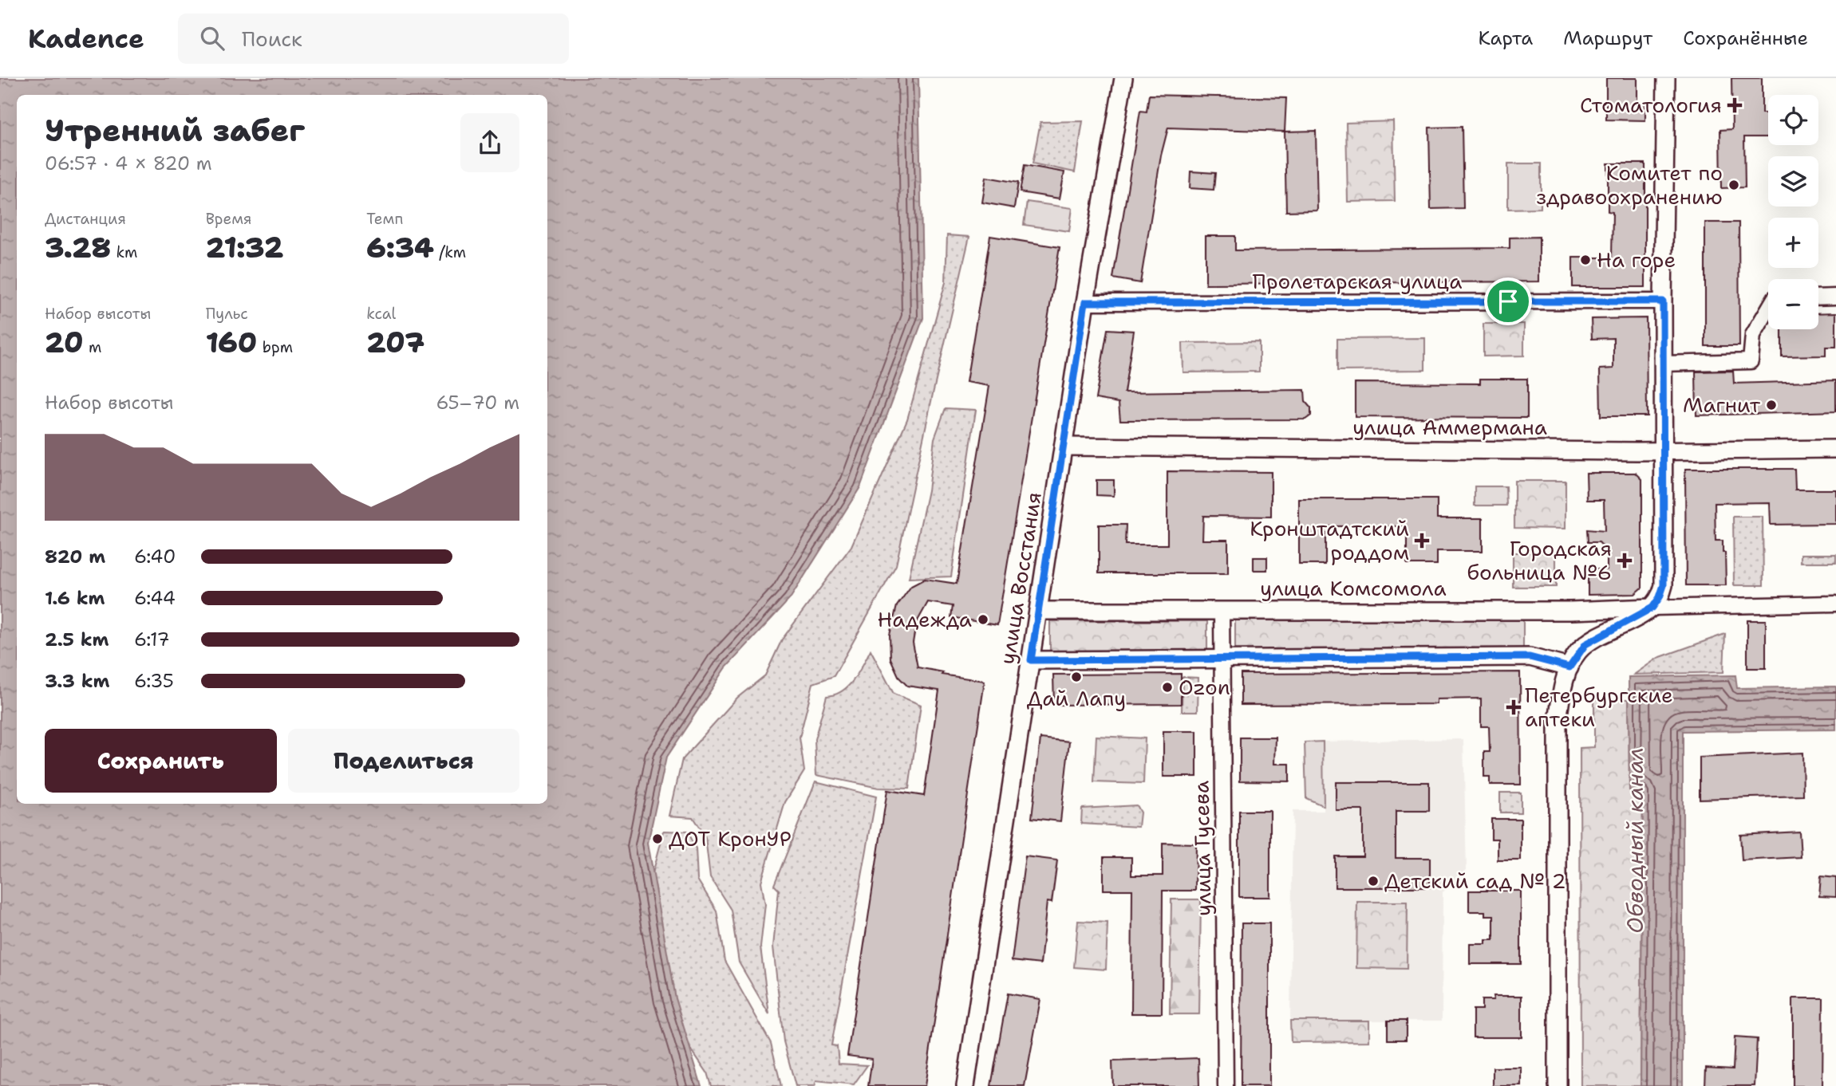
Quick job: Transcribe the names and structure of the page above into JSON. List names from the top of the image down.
{
  "streets": {
    "street": [
      "Пролетарская улица",
      "улица Аммермана",
      "улица Восстания",
      "улица Комсомола",
      "улица Гусева"
    ]
  },
  "crossings": [
    ["Пролетарская улица", "улица Восстания"],
    ["улица Аммермана", "улица Восстания"],
    ["улица Восстания", "улица Комсомола"],
    ["улица Комсомола", "улица Гусева"]
  ],
  "water": ["Обводный канал"],
  "places": {
    "health": [
      "Стоматология",
      "Кронштадтский роддом",
      "Городская больница №6",
      "Петербургские аптеки"
    ],
    "other": [
      "Комитет по здравоохранению",
      "На горе",
      "Магнит",
      "Надежда",
      "Дай Лапу",
      "Ozon",
      "ДОТ КронУР",
      "Детский сад № 2"
    ]
  },
  "page": {
    "header": "Kadence",
    "search": "Поиск",
    "nav": ["Карта", "Маршрут", "Сохранённые"],
    "map_buttons": ["+", "−"],
    "heading": ["Утренний забег", "06:57 · 4 × 820 m"],
    "stats": [
      ["Дистанция", "3.28 km"],
      ["Время", "21:32"],
      ["Темп", "6:34 /km"],
      ["Набор высоты", "20 m"],
      ["Пульс", "160 bpm"],
      ["kcal", "207"]
    ],
    "chart": ["Набор высоты", "65–70 m"],
    "list": [
      {
        "name": "820 m",
        "note": "6:40"
      },
      {
        "name": "1.6 km",
        "note": "6:44"
      },
      {
        "name": "2.5 km",
        "note": "6:17"
      },
      {
        "name": "3.3 km",
        "note": "6:35"
      }
    ],
    "buttons": ["Сохранить", "Поделиться"]
  }
}
